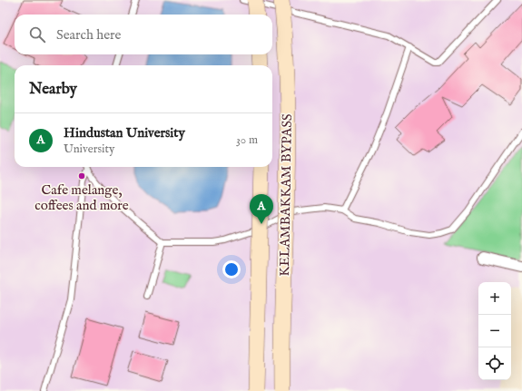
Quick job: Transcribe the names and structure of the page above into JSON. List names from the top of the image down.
{
  "streets": {
    "main road": ["KELAMBAKKAM BYPASS"]
  },
  "places": ["Cafe melange, coffees and more"],
  "page": {
    "search": "Search here",
    "heading": "Nearby",
    "list": [
      {
        "mark": "A",
        "name": "Hindustan University",
        "note": "University",
        "value": "30 m"
      }
    ],
    "pins": "A",
    "map_buttons": ["+", "−"]
  }
}
